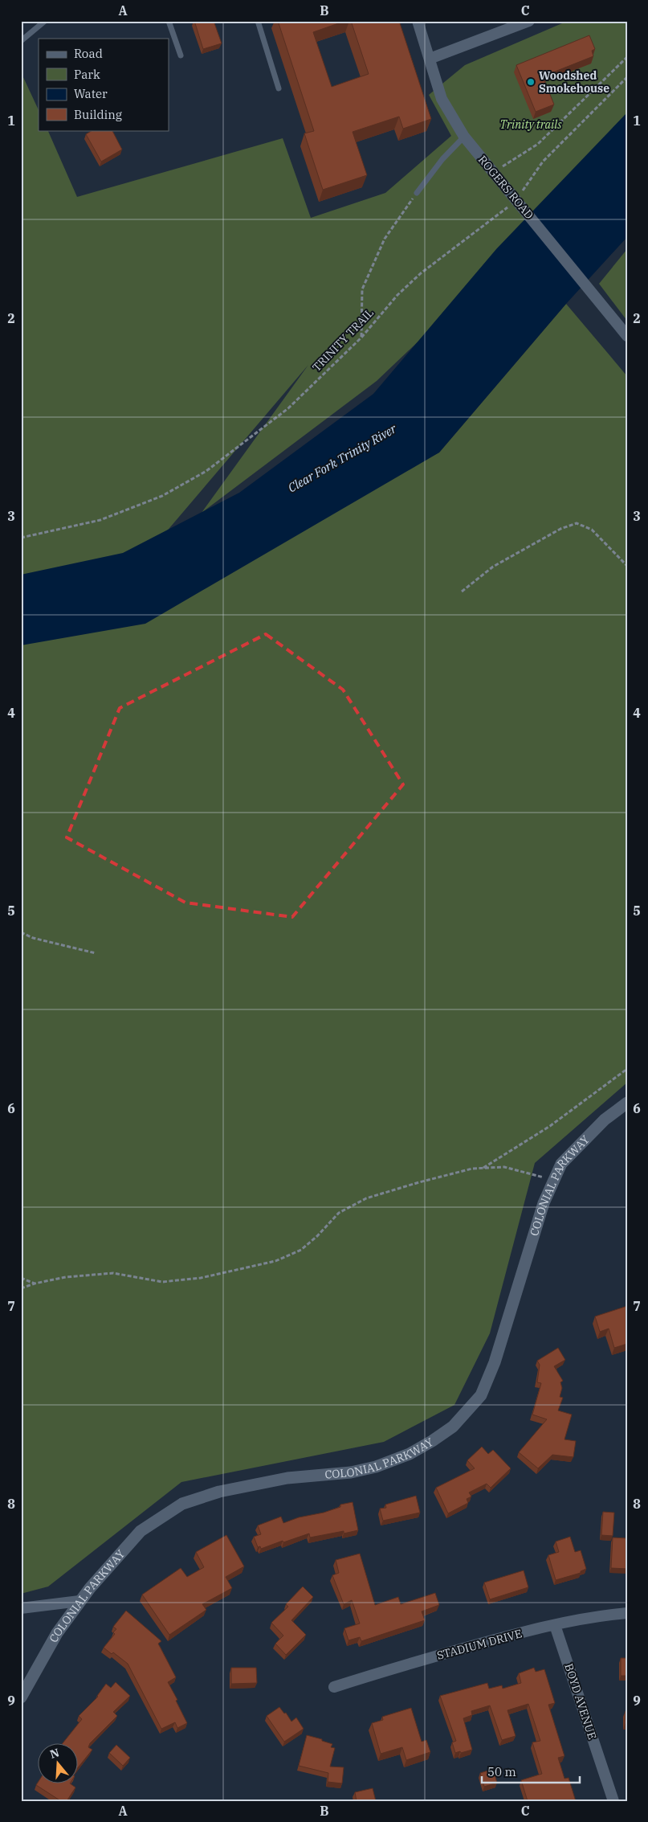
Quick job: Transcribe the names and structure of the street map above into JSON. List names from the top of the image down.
{
  "streets": {
    "street": [
      "ROGERS ROAD",
      "COLONIAL PARKWAY",
      "STADIUM DRIVE",
      "BOYD AVENUE"
    ],
    "path": ["TRINITY TRAIL"]
  },
  "crossings": [
    ["STADIUM DRIVE", "BOYD AVENUE"]
  ],
  "water": ["Clear Fork Trinity River"],
  "parks": ["Trinity trails"],
  "places": ["Woodshed Smokehouse"],
  "legend": [
    "Road",
    "Park",
    "Water",
    "Building"
  ],
  "scale_bar": "50 m",
  "north": "top",
  "grid": {
    "columns": ["A", "B", "C"],
    "rows": [
      "1",
      "2",
      "3",
      "4",
      "5",
      "6",
      "7",
      "8",
      "9"
    ]
  }
}
